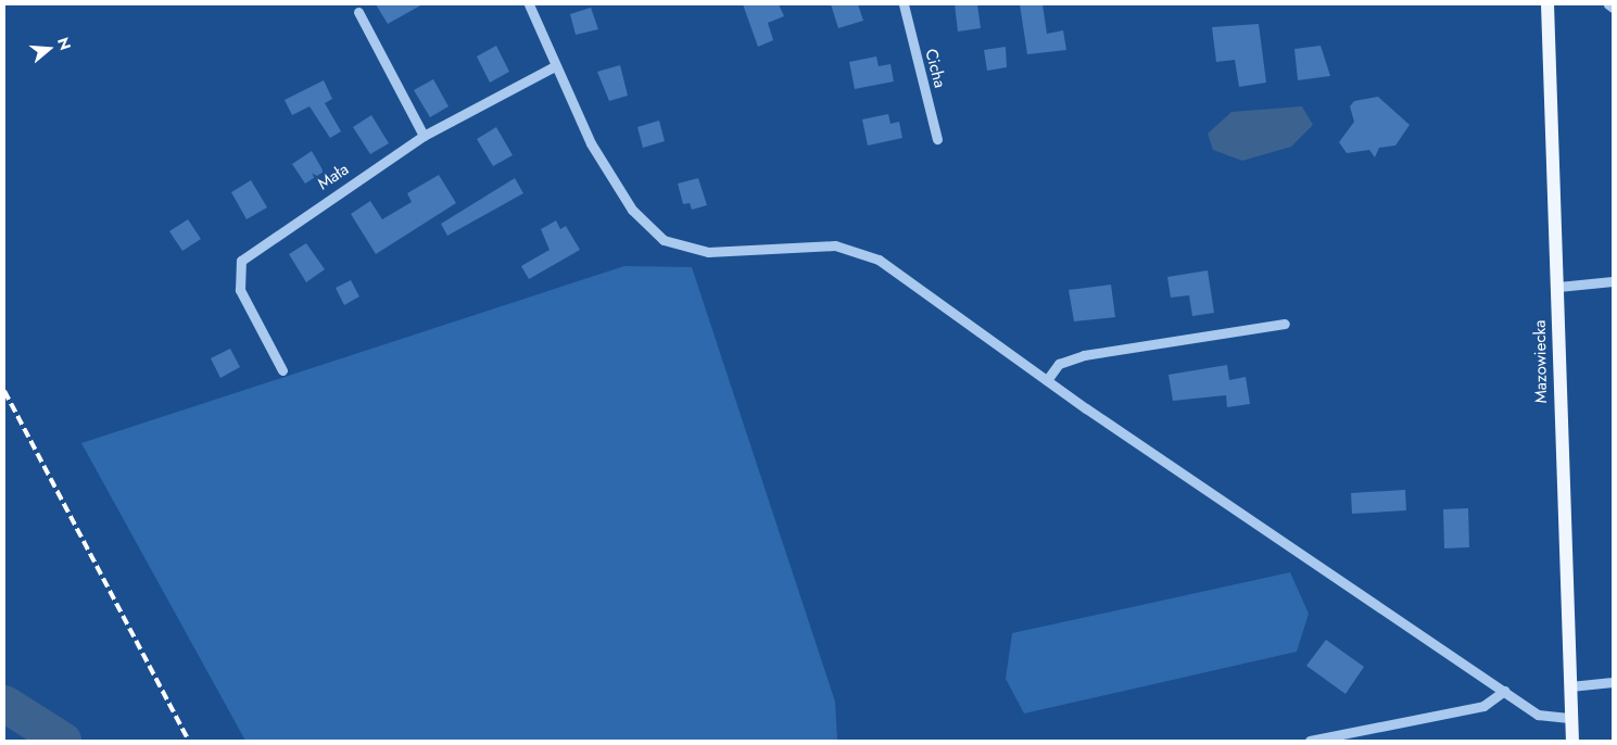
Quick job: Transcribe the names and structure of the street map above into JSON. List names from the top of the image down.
{
  "streets": {
    "main road": ["Mazowiecka"],
    "street": ["Cicha", "Mała"]
  },
  "north": "right"
}
